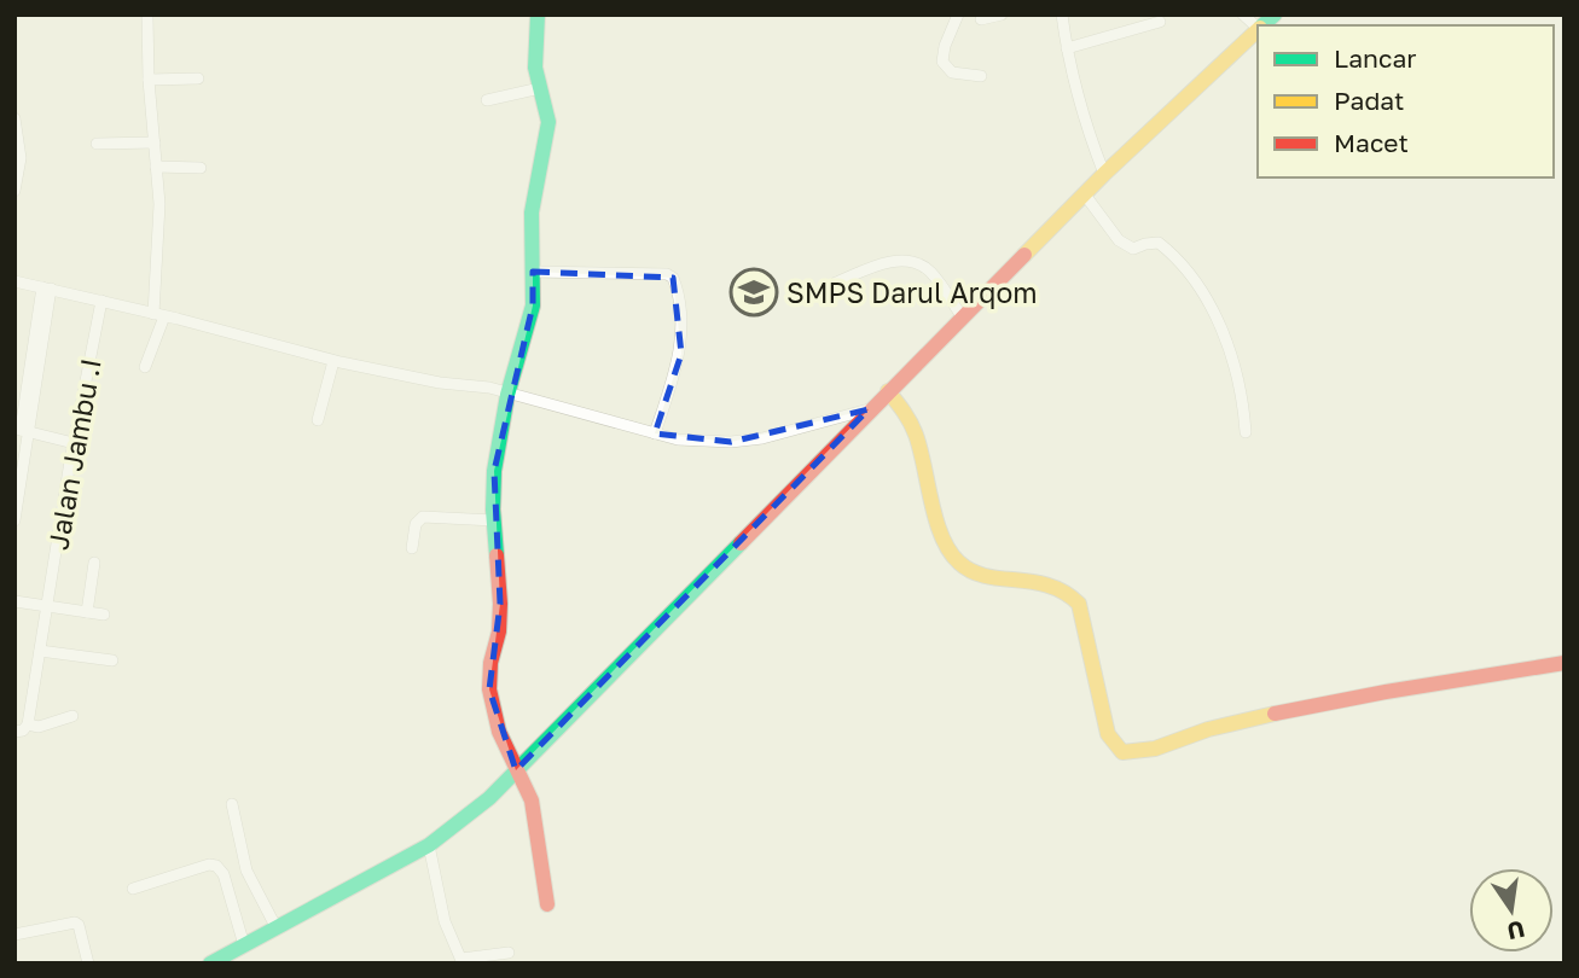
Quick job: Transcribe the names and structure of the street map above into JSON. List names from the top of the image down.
{
  "streets": {
    "street": ["Jalan Jambu .I"]
  },
  "places": {
    "school or university": ["SMPS Darul Arqom"]
  },
  "legend": ["Lancar", "Padat", "Macet"],
  "north": "bottom"
}
